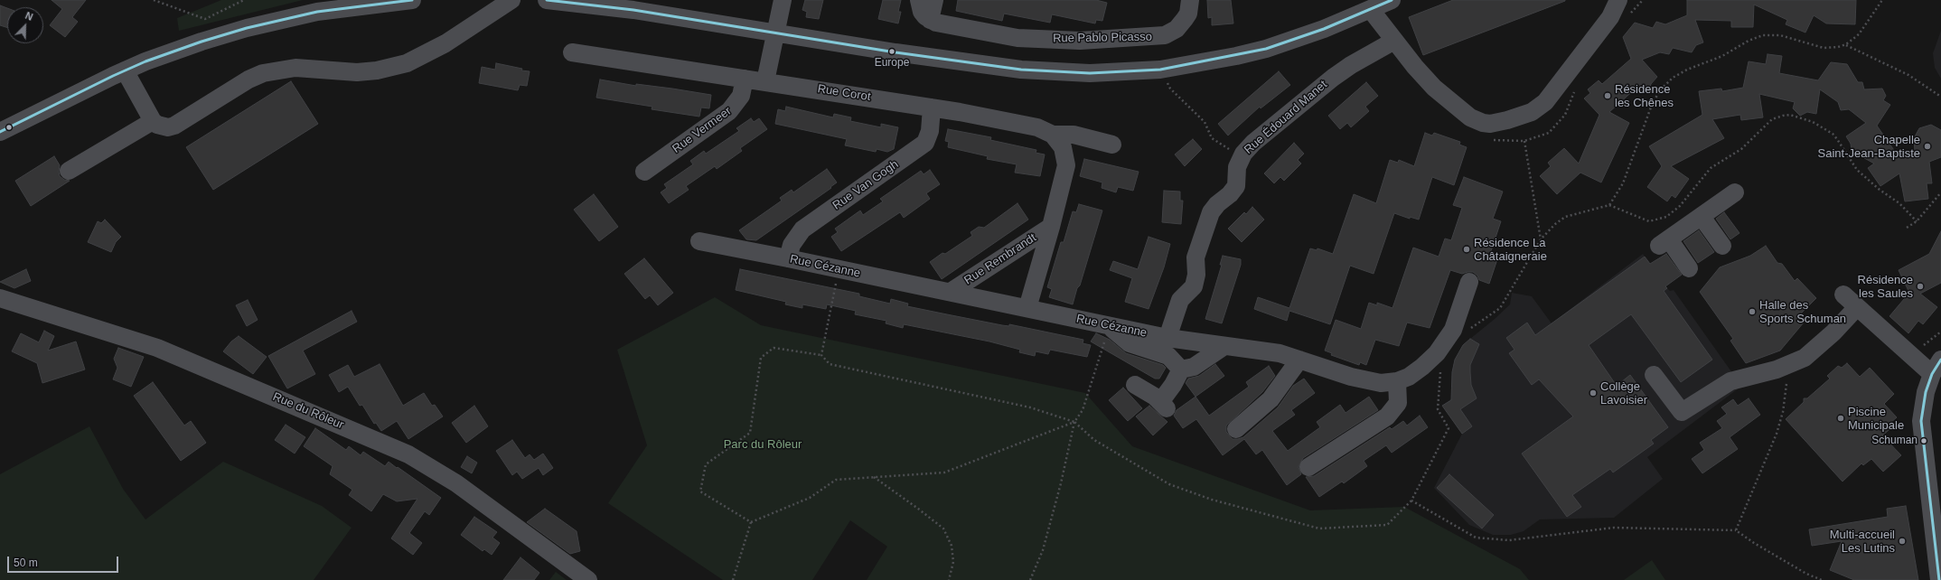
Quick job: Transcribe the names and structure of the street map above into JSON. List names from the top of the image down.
{
  "streets": {
    "street": [
      "Rue Pablo Picasso",
      "Rue Corot",
      "Rue Édouard Manet",
      "Rue Vermeer",
      "Rue Van Gogh",
      "Rue Rembrandt",
      "Rue Cézanne",
      "Rue du Rôleur"
    ]
  },
  "crossings": [
    ["Rue Corot", "Rue Vermeer"],
    ["Rue Corot", "Rue Van Gogh"],
    ["Rue Corot", "Rue Rembrandt"],
    ["Rue Édouard Manet", "Rue Cézanne"],
    ["Rue Van Gogh", "Rue Cézanne"],
    ["Rue Rembrandt", "Rue Cézanne"]
  ],
  "parks": ["Parc du Rôleur"],
  "places": [
    "Europe",
    "Résidence les Chênes",
    "Chapelle Saint-Jean-Baptiste",
    "Résidence La Châtaigneraie",
    "Résidence les Saules",
    "Halle des Sports Schuman",
    "Collège Lavoisier",
    "Piscine Municipale",
    "Schuman",
    "Multi-accueil Les Lutins"
  ],
  "scale_bar": "50 m",
  "north": "top right"
}
